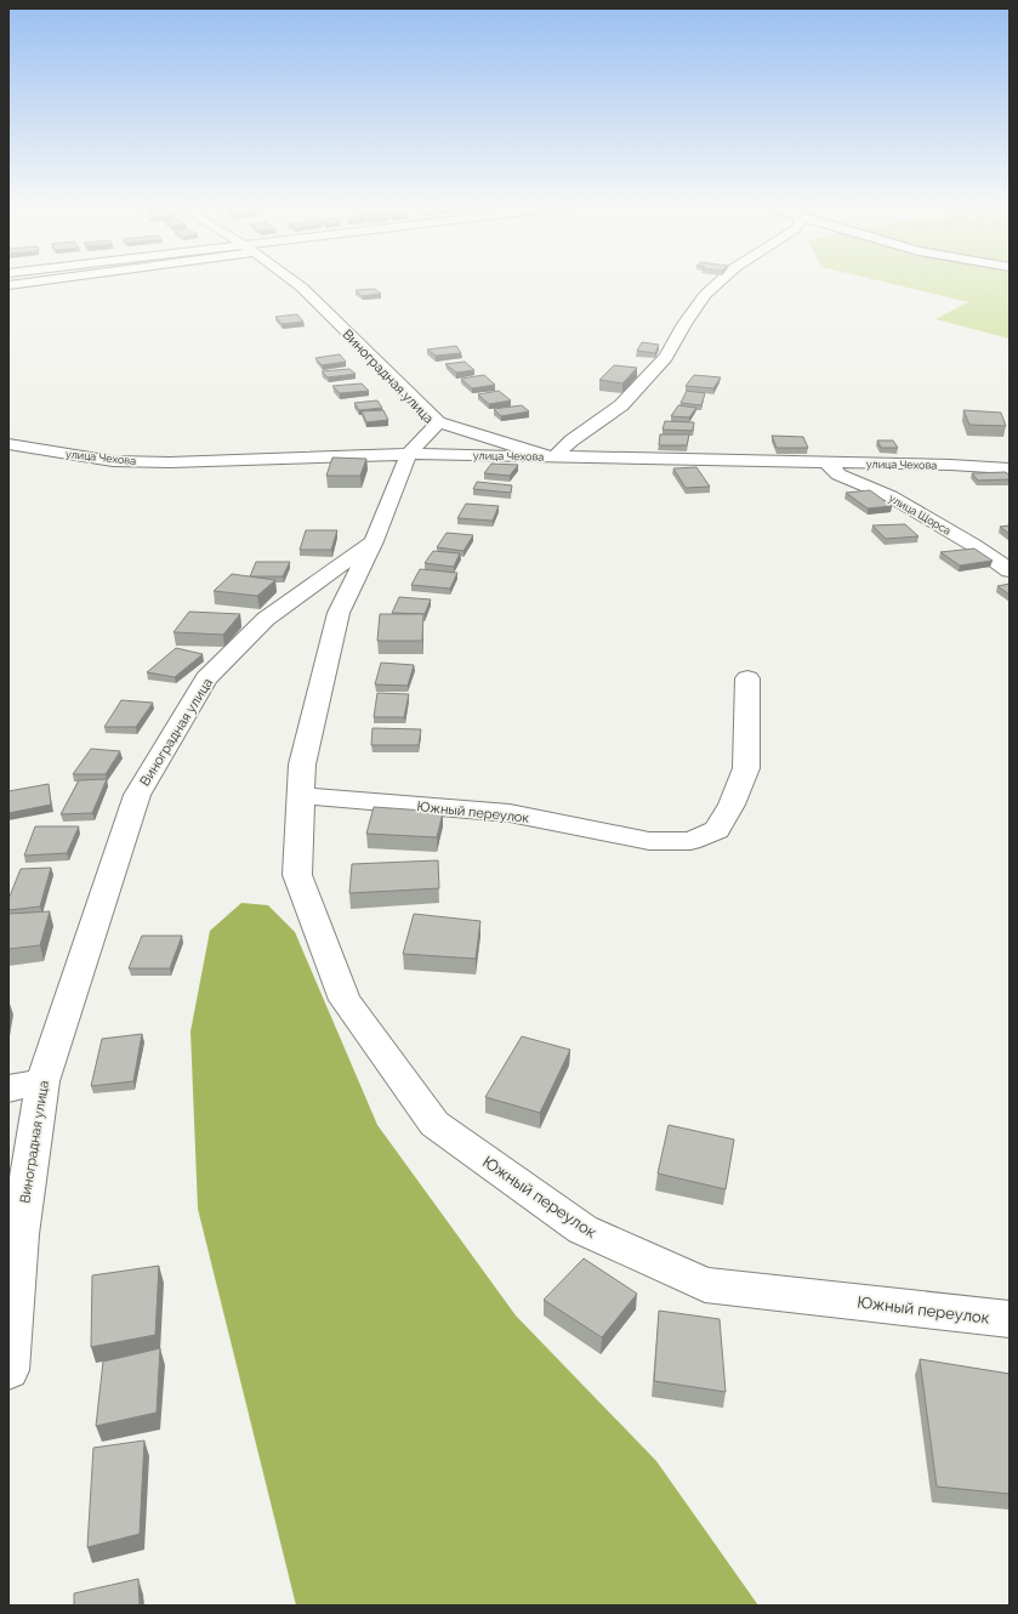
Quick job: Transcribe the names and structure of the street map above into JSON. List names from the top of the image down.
{
  "streets": {
    "street": [
      "Виноградная улица",
      "улица Чехова",
      "улица Щорса",
      "Южный переулок"
    ]
  },
  "crossings": [
    ["Виноградная улица", "улица Чехова"],
    ["Виноградная улица", "Южный переулок"],
    ["улица Чехова", "улица Щорса"]
  ]
}
